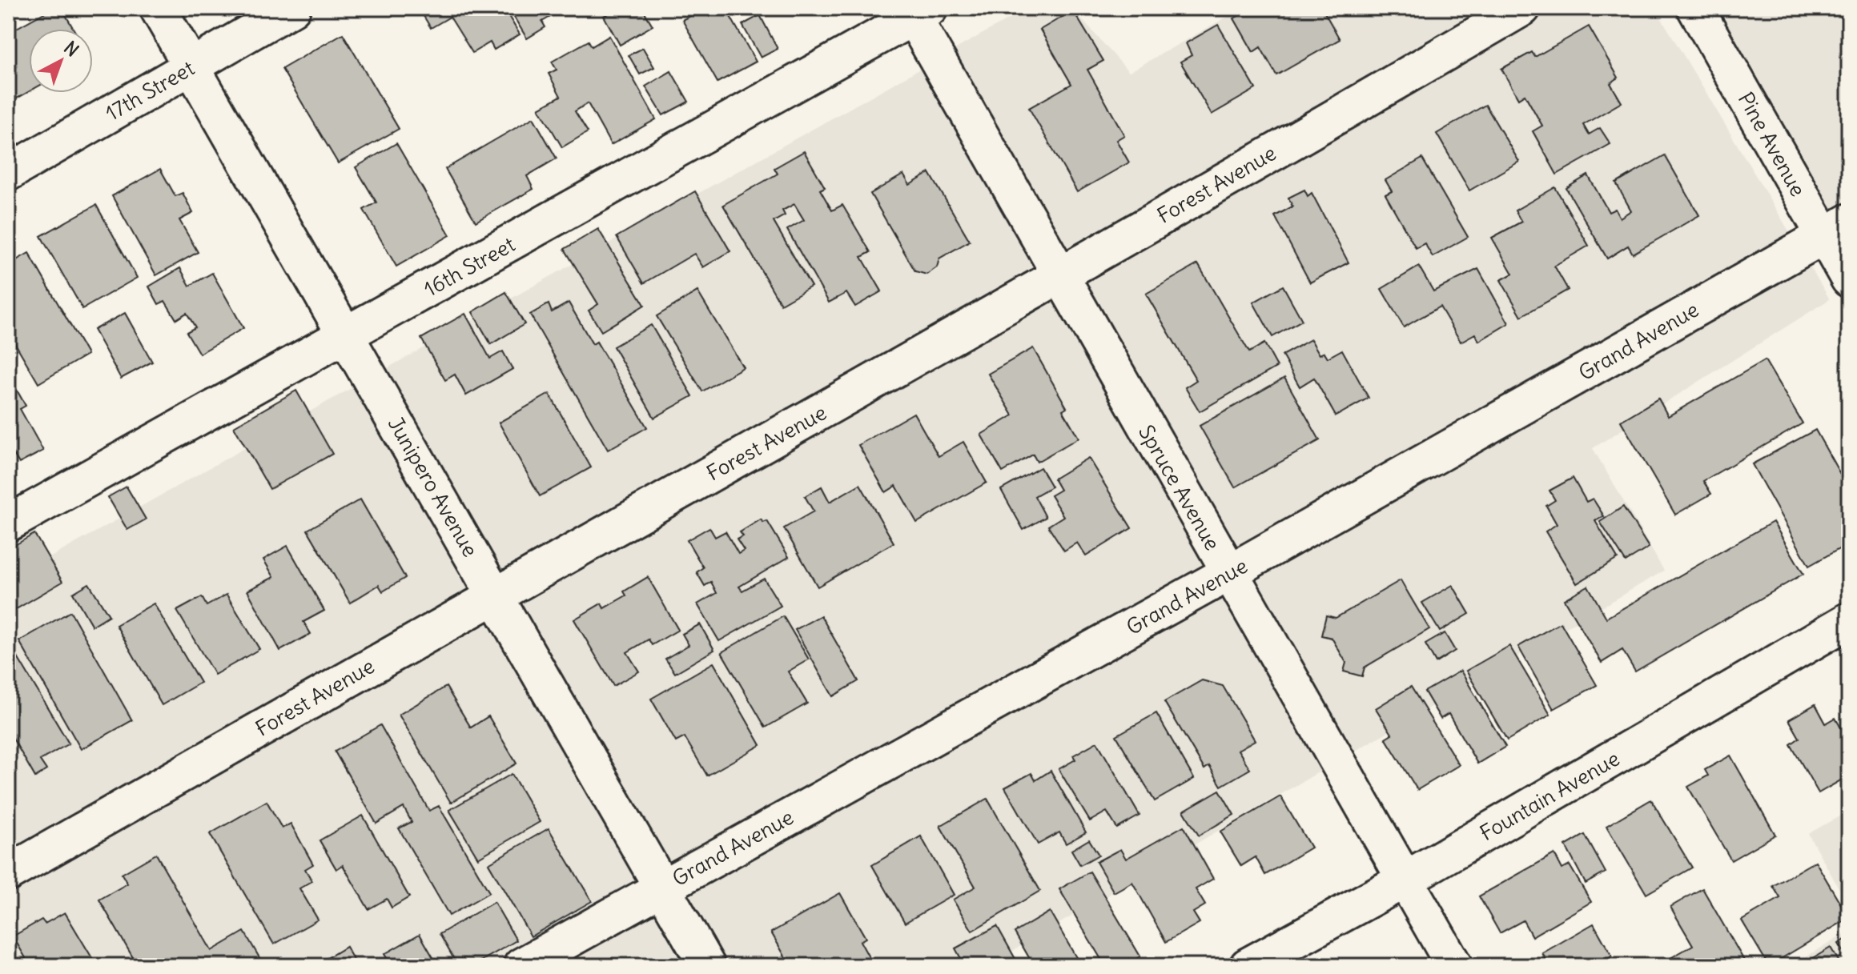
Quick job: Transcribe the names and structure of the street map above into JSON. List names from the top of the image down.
{
  "streets": {
    "street": [
      "17th Street",
      "Pine Avenue",
      "Forest Avenue",
      "16th Street",
      "Grand Avenue",
      "Junipero Avenue",
      "Spruce Avenue",
      "Fountain Avenue"
    ]
  },
  "crossings": [
    ["17th Street", "Junipero Avenue"],
    ["Pine Avenue", "Grand Avenue"],
    ["Forest Avenue", "Junipero Avenue"],
    ["Forest Avenue", "Spruce Avenue"],
    ["16th Street", "Junipero Avenue"],
    ["16th Street", "Spruce Avenue"],
    ["Grand Avenue", "Junipero Avenue"],
    ["Grand Avenue", "Spruce Avenue"],
    ["Spruce Avenue", "Fountain Avenue"]
  ],
  "north": "top right"
}
